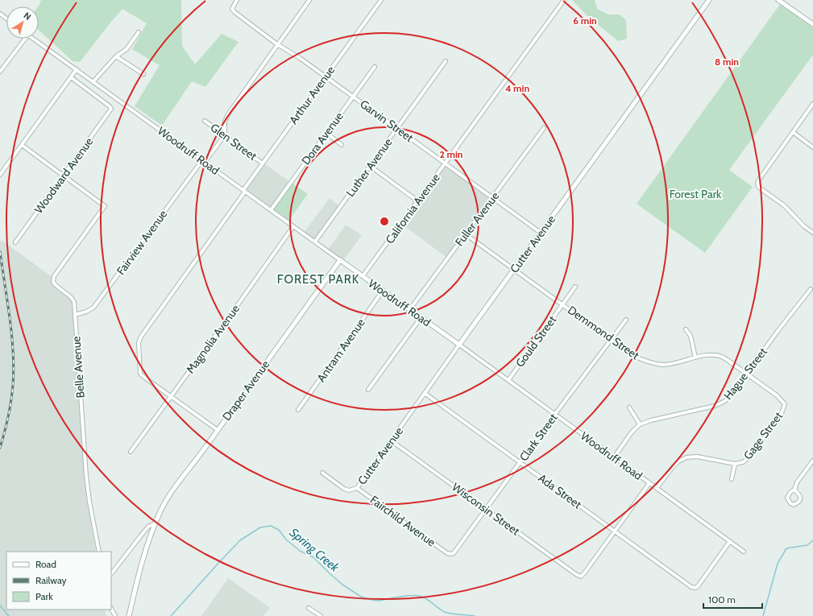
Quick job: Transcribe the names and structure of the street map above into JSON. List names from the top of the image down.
{
  "streets": {
    "street": [
      "Arthur Avenue",
      "Garvin Street",
      "Dora Avenue",
      "Glen Street",
      "Woodruff Road",
      "Luther Avenue",
      "Woodward Avenue",
      "California Avenue",
      "Fuller Avenue",
      "Fairview Avenue",
      "Cutter Avenue",
      "Demmond Street",
      "Magnolia Avenue",
      "Gould Street",
      "Antram Avenue",
      "Belle Avenue",
      "Hague Street",
      "Draper Avenue",
      "Gage Street",
      "Clark Street",
      "Ada Street",
      "Wisconsin Street",
      "Fairchild Avenue"
    ]
  },
  "crossings": [
    ["Arthur Avenue", "Garvin Street"],
    ["Arthur Avenue", "Glen Street"],
    ["Arthur Avenue", "Woodruff Road"],
    ["Arthur Avenue", "Magnolia Avenue"],
    ["Garvin Street", "Dora Avenue"],
    ["Garvin Street", "Luther Avenue"],
    ["Garvin Street", "California Avenue"],
    ["Garvin Street", "Fuller Avenue"],
    ["Garvin Street", "Cutter Avenue"],
    ["Dora Avenue", "Woodruff Road"],
    ["Glen Street", "Fairview Avenue"],
    ["Woodruff Road", "Luther Avenue"],
    ["Woodruff Road", "California Avenue"],
    ["Woodruff Road", "Fuller Avenue"],
    ["Woodruff Road", "Fairview Avenue"],
    ["Woodruff Road", "Cutter Avenue"],
    ["Woodruff Road", "Magnolia Avenue"],
    ["Woodruff Road", "Gould Street"],
    ["Woodruff Road", "Antram Avenue"],
    ["Woodruff Road", "Hague Street"],
    ["Woodruff Road", "Draper Avenue"],
    ["Woodruff Road", "Gage Street"],
    ["Woodruff Road", "Clark Street"],
    ["Woodruff Road", "Ada Street"],
    ["Woodward Avenue", "Belle Avenue"],
    ["Fuller Avenue", "Demmond Street"],
    ["Fairview Avenue", "Belle Avenue"],
    ["Cutter Avenue", "Demmond Street"],
    ["Cutter Avenue", "Ada Street"],
    ["Cutter Avenue", "Wisconsin Street"],
    ["Cutter Avenue", "Fairchild Avenue"],
    ["Demmond Street", "Gould Street"],
    ["Demmond Street", "Hague Street"],
    ["Demmond Street", "Gage Street"],
    ["Demmond Street", "Clark Street"],
    ["Clark Street", "Ada Street"],
    ["Clark Street", "Wisconsin Street"],
    ["Clark Street", "Fairchild Avenue"],
    ["Ada Street", "Wisconsin Street"]
  ],
  "districts": ["FOREST PARK"],
  "water": ["Spring Creek"],
  "parks": ["Forest Park"],
  "legend": ["Road", "Railway", "Park"],
  "scale_bar": "100 m",
  "north": "top right",
  "rings": [
    "6 min",
    "8 min",
    "4 min",
    "2 min"
  ]
}
